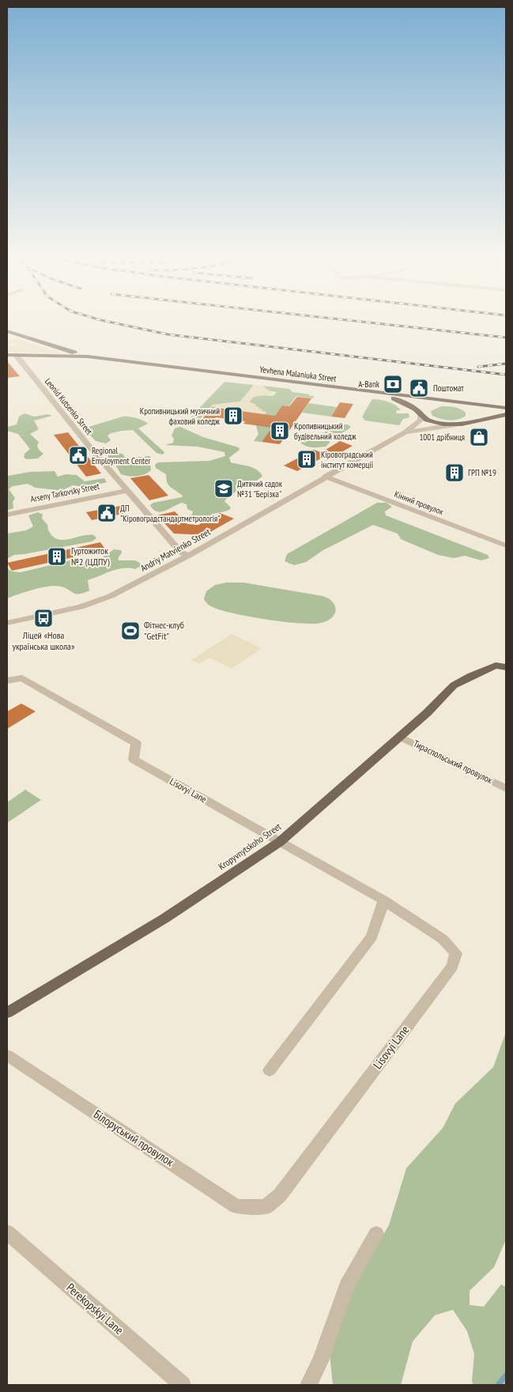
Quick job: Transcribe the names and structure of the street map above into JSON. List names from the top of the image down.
{
  "streets": {
    "main road": ["Yevhena Malaniuka Street", "Kropyvnytskoho Street"],
    "street": [
      "Leonid Kutsenko Street",
      "Arseny Tarkovsky Street",
      "Кінний провулок",
      "Andriy Matvienko Street",
      "Тираспольський провулок",
      "Lisovyi Lane",
      "Білоруський провулок",
      "Perekopskyi Lane"
    ]
  },
  "crossings": [
    ["Leonid Kutsenko Street", "Arseny Tarkovsky Street"],
    ["Leonid Kutsenko Street", "Andriy Matvienko Street"],
    ["Кінний провулок", "Andriy Matvienko Street"],
    ["Тираспольський провулок", "Kropyvnytskoho Street"],
    ["Lisovyi Lane", "Kropyvnytskoho Street"],
    ["Lisovyi Lane", "Білоруський провулок"]
  ],
  "places": {
    "bank": ["A-Bank"],
    "public building": ["Поштомат", "Regional Employment Center", "ДП \"Кіровоградстандартметрологія\""],
    "building": [
      "Кропивницький музичний фаховий коледж",
      "Кропивницький будівельний коледж",
      "Кіровоградський інститут комерції",
      "ГРП №19",
      "Гуртожиток №2 (ЦДПУ)"
    ],
    "shop": ["1001 дрібниця"],
    "school or university": ["Дитячий садок №31 \"Берізка\""],
    "bus stop": ["Ліцей «Нова українська школа»"],
    "sports": ["Фітнес-клуб \"GetFit\""]
  }
}
